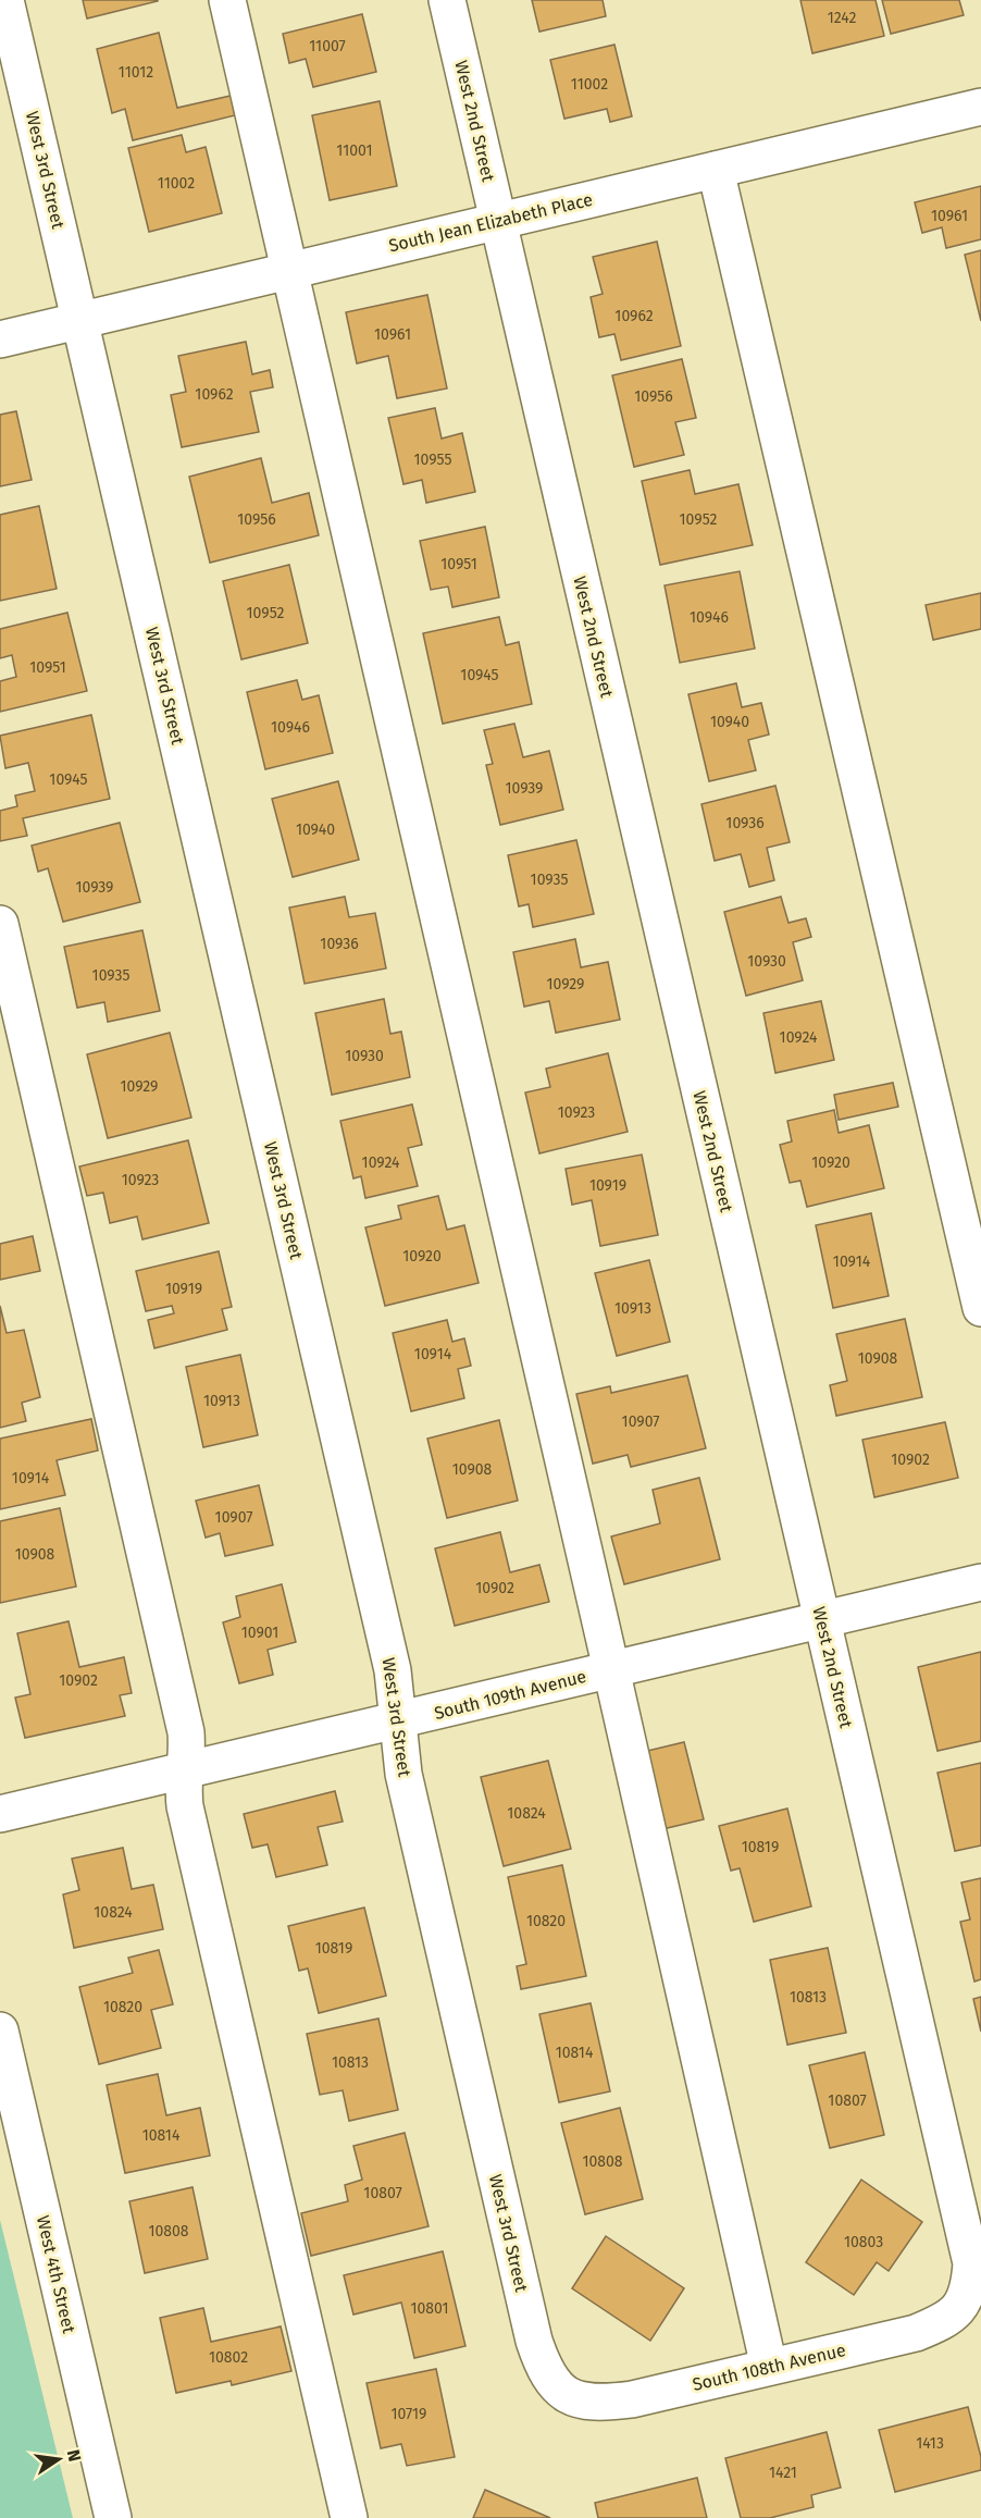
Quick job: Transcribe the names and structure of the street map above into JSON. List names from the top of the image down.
{
  "streets": {
    "street": [
      "West 2nd Street",
      "West 3rd Street",
      "South Jean Elizabeth Place",
      "South 109th Avenue",
      "West 4th Street",
      "South 108th Avenue"
    ]
  },
  "crossings": [
    ["West 2nd Street", "South Jean Elizabeth Place"],
    ["West 2nd Street", "South 109th Avenue"],
    ["West 2nd Street", "South 108th Avenue"],
    ["West 3rd Street", "South Jean Elizabeth Place"],
    ["West 3rd Street", "South 109th Avenue"],
    ["West 3rd Street", "South 108th Avenue"]
  ],
  "house_numbers": [
    "1242",
    "11007",
    "11012",
    "11002",
    "11001",
    "11002",
    "10961",
    "10962",
    "10961",
    "10962",
    "10956",
    "10955",
    "10956",
    "10952",
    "10951",
    "10952",
    "10946",
    "10951",
    "10945",
    "10940",
    "10946",
    "10945",
    "10939",
    "10936",
    "10940",
    "10935",
    "10939",
    "10936",
    "10930",
    "10935",
    "10929",
    "10924",
    "10930",
    "10929",
    "10923",
    "10924",
    "10920",
    "10923",
    "10919",
    "10920",
    "10914",
    "10919",
    "10913",
    "10914",
    "10908",
    "10913",
    "10907",
    "10902",
    "10908",
    "10914",
    "10907",
    "10908",
    "10902",
    "10901",
    "10902",
    "10824",
    "10819",
    "10824",
    "10820",
    "10819",
    "10813",
    "10820",
    "10814",
    "10813",
    "10807",
    "10814",
    "10808",
    "10807",
    "10808",
    "10803",
    "10801",
    "10802",
    "10719",
    "1413",
    "1421"
  ],
  "north": "right"
}
